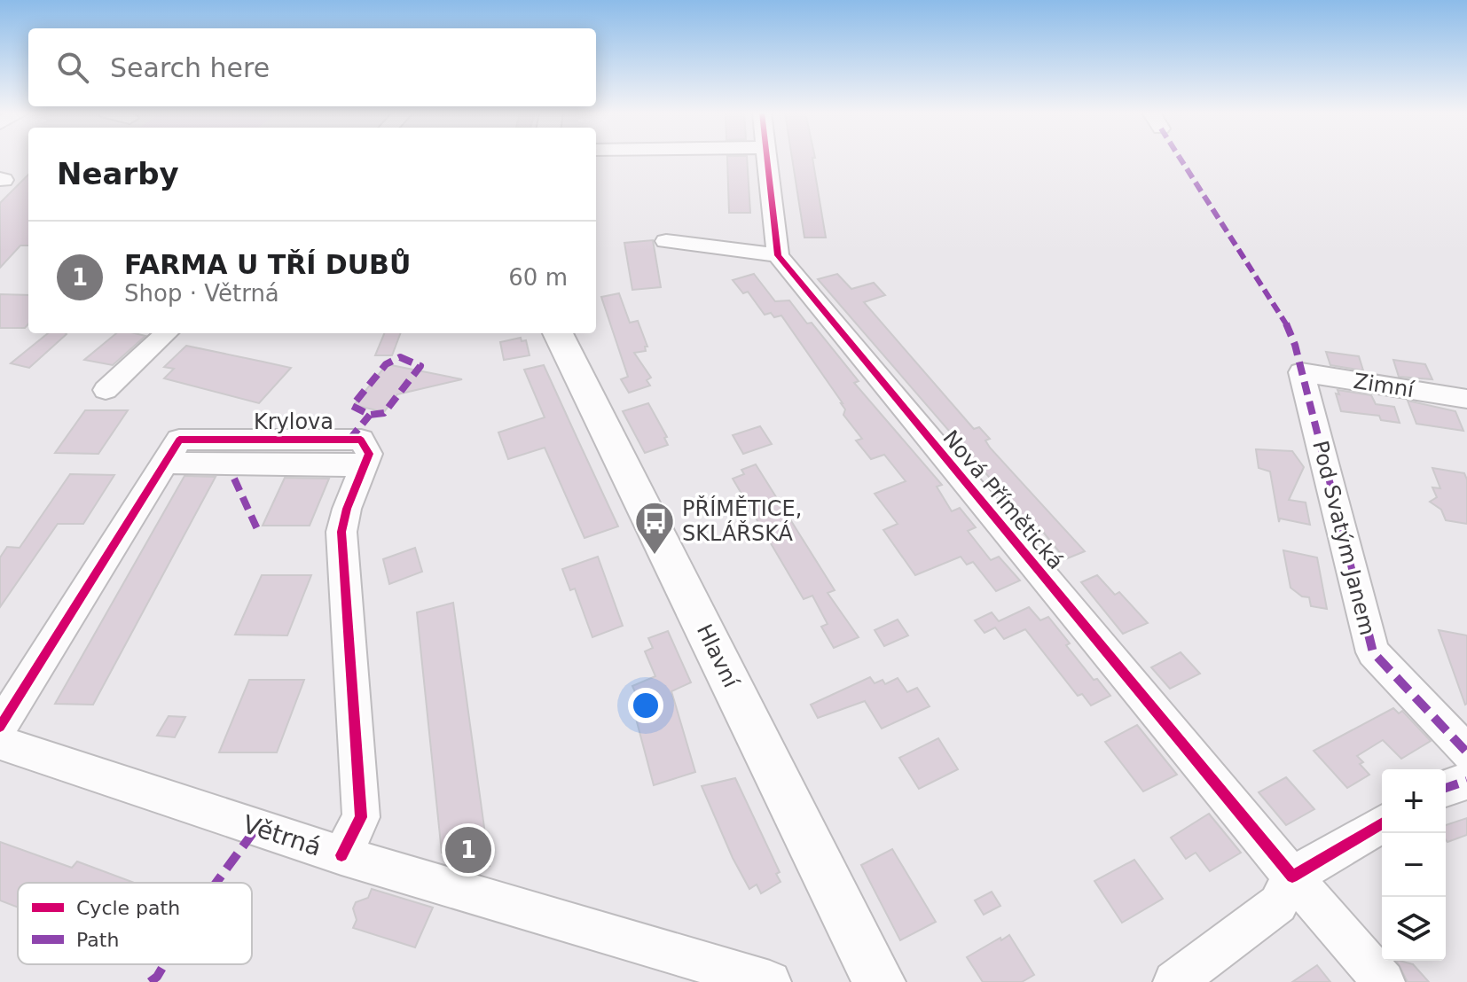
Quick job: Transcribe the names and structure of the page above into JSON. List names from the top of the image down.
{
  "streets": {
    "main road": ["Hlavní"],
    "street": [
      "Zimní",
      "Krylova",
      "Nová Přímětická",
      "Pod Svatým Janem",
      "Větrná"
    ]
  },
  "crossings": [
    ["Zimní", "Pod Svatým Janem"],
    ["Krylova", "Větrná"]
  ],
  "places": {
    "bus stop": ["PŘÍMĚTICE, SKLÁŘSKÁ"]
  },
  "legend": ["Cycle path", "Path"],
  "page": {
    "search": "Search here",
    "heading": "Nearby",
    "list": [
      {
        "mark": "1",
        "name": "FARMA U TŘÍ DUBŮ",
        "note": "Shop · Větrná",
        "value": "60 m"
      }
    ],
    "map_buttons": ["+", "−"],
    "pins": "1"
  }
}
